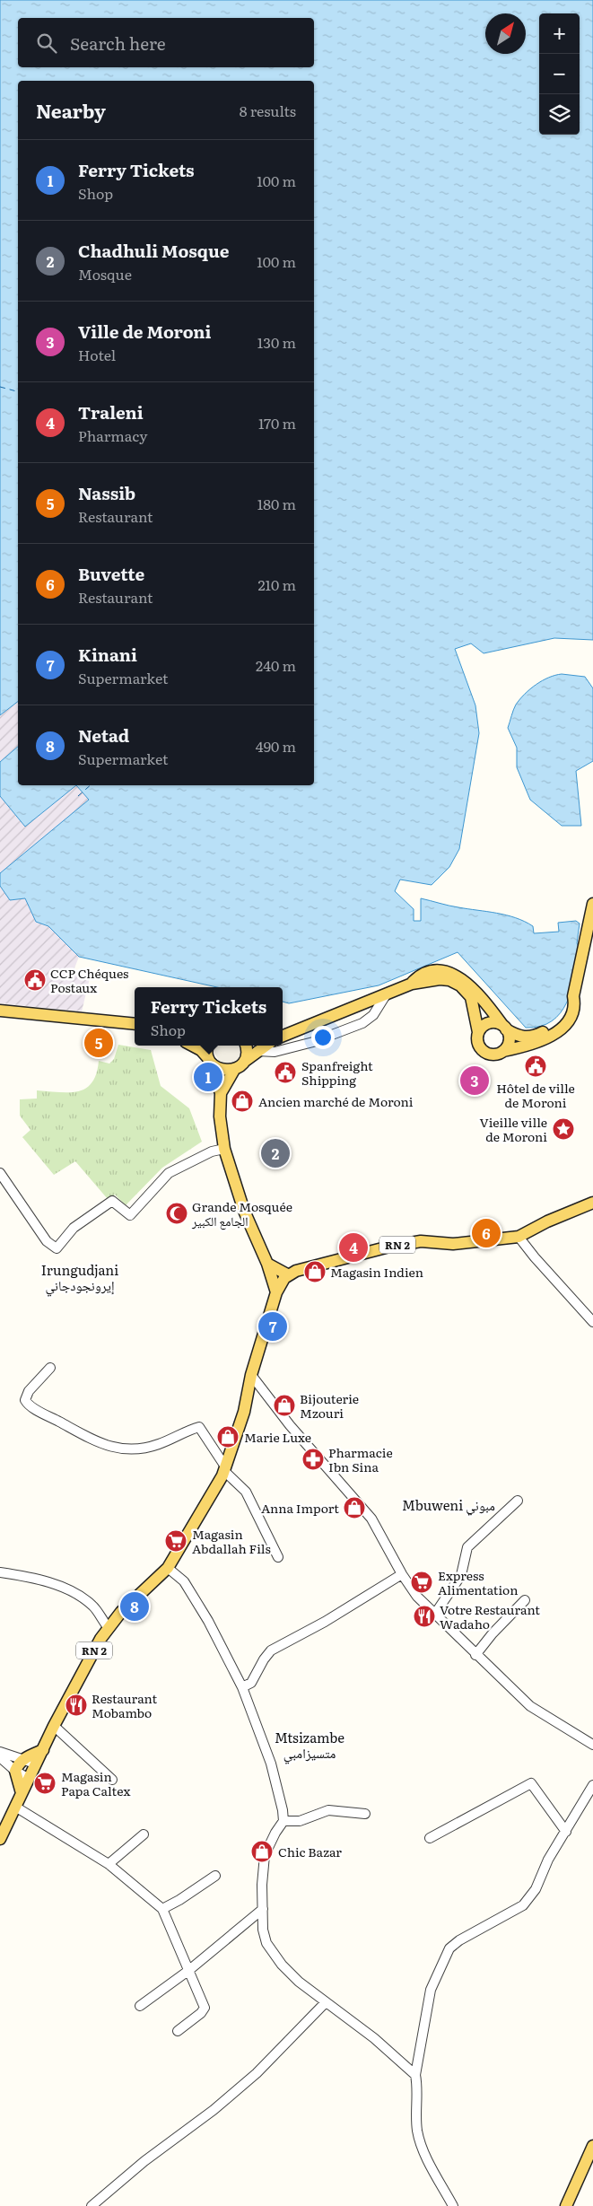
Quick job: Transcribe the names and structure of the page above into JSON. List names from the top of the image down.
{
  "streets": {
    "main road": ["RN 2"]
  },
  "districts": ["Irungudjani إيرونجودجاني", "Mbuweni مبوني", "Mtsizambe متسيزامبي"],
  "places": {
    "public building": ["CCP Chéques Postaux", "Hôtel de ville de Moroni", "Spanfreight Shipping"],
    "shop": [
      "Ancien marché de Moroni",
      "Magasin Indien",
      "Bijouterie Mzouri",
      "Marie Luxe",
      "Anna Import",
      "Chic Bazar"
    ],
    "place": ["Vieille ville de Moroni"],
    "mosque": ["Grande Mosquée الجامع الكبير"],
    "pharmacy": ["Pharmacie Ibn Sina"],
    "supermarket": ["Magasin Abdallah Fils", "Express Alimentation", "Magasin Papa Caltex"],
    "restaurant": ["Votre Restaurant Wadaho", "Restaurant Mobambo"]
  },
  "north": "top right",
  "page": {
    "map_buttons": ["+", "−"],
    "search": "Search here",
    "heading": ["Nearby", "8 results"],
    "list": [
      {
        "mark": "1",
        "name": "Ferry Tickets",
        "note": "Shop",
        "value": "100 m"
      },
      {
        "mark": "2",
        "name": "Chadhuli Mosque",
        "note": "Mosque",
        "value": "100 m"
      },
      {
        "mark": "3",
        "name": "Ville de Moroni",
        "note": "Hotel",
        "value": "130 m"
      },
      {
        "mark": "4",
        "name": "Traleni",
        "note": "Pharmacy",
        "value": "170 m"
      },
      {
        "mark": "5",
        "name": "Nassib",
        "note": "Restaurant",
        "value": "180 m"
      },
      {
        "mark": "6",
        "name": "Buvette",
        "note": "Restaurant",
        "value": "210 m"
      },
      {
        "mark": "7",
        "name": "Kinani",
        "note": "Supermarket",
        "value": "240 m"
      },
      {
        "mark": "8",
        "name": "Netad",
        "note": "Supermarket",
        "value": "490 m"
      }
    ],
    "popup": ["Ferry Tickets", "Shop"],
    "pins": [
      "5",
      "1",
      "3",
      "2",
      "6",
      "4",
      "7",
      "8"
    ]
  }
}
